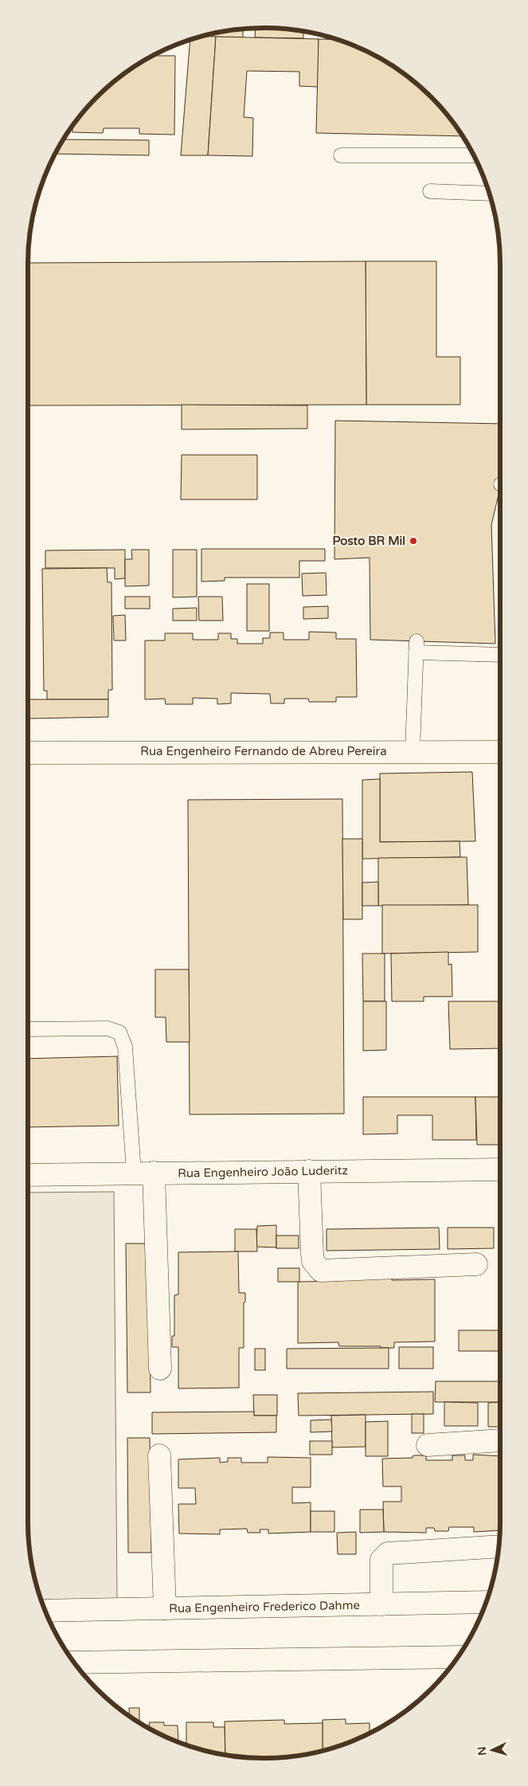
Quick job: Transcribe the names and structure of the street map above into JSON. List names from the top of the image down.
{
  "streets": {
    "street": ["Rua Engenheiro Fernando de Abreu Pereira", "Rua Engenheiro João Luderitz", "Rua Engenheiro Frederico Dahme"]
  },
  "places": ["Posto BR Mil"],
  "north": "left"
}
